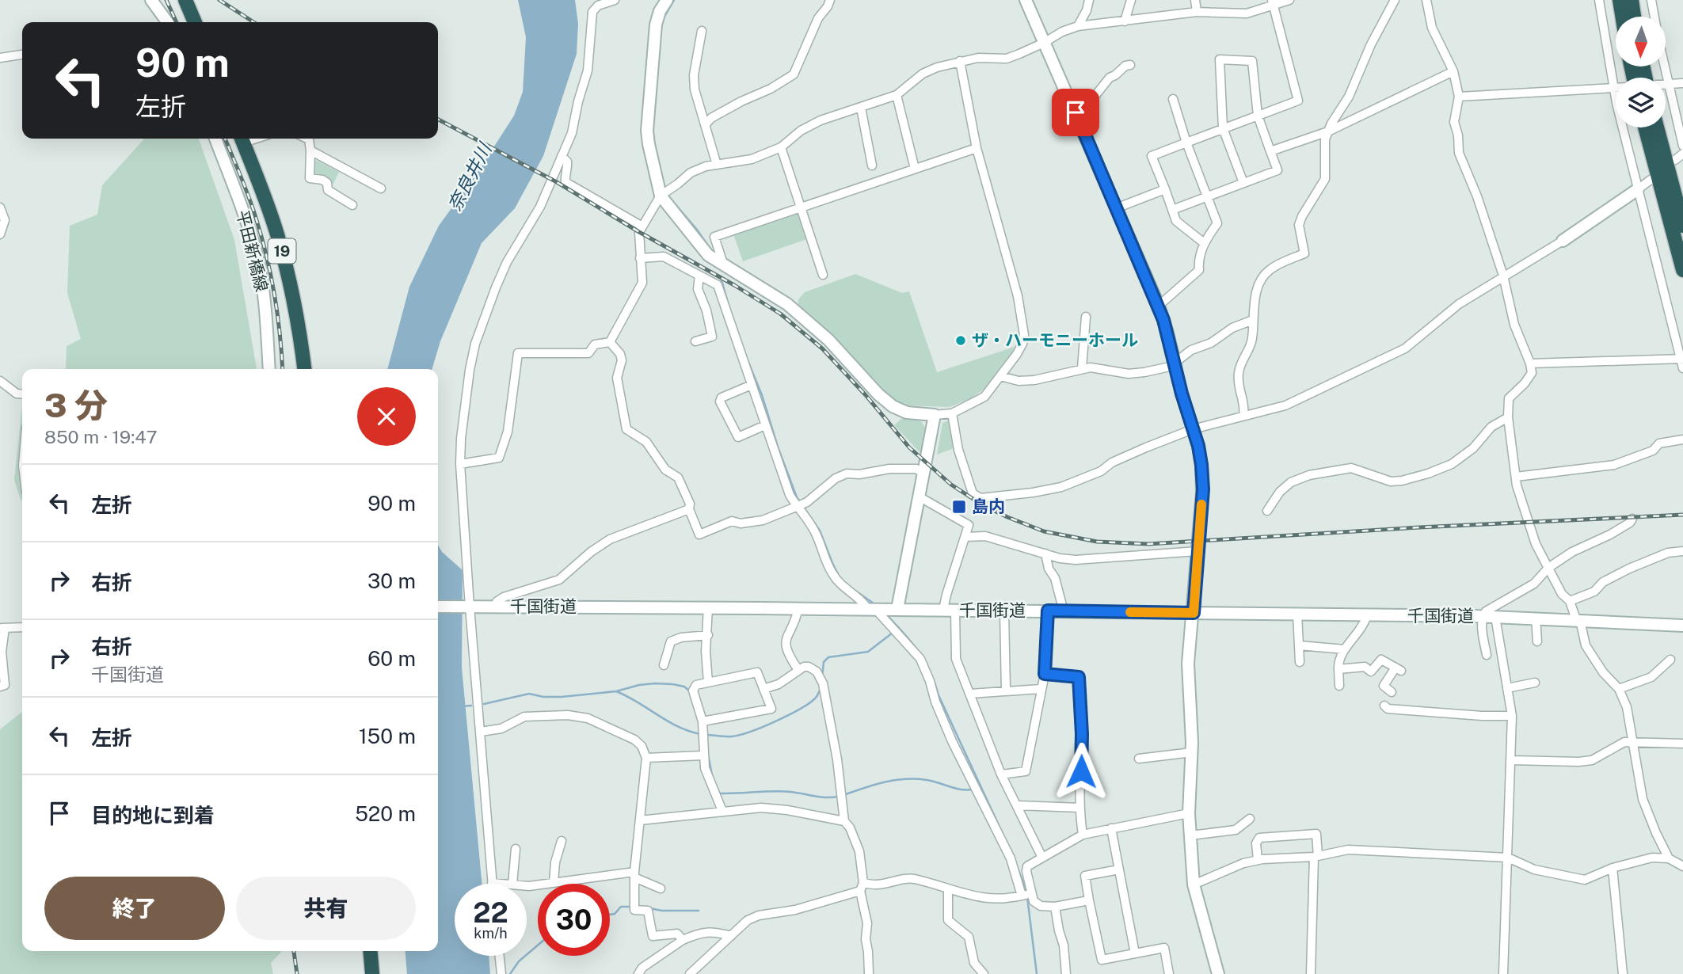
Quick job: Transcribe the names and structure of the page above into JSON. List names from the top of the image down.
{
  "streets": {
    "highway": ["19"],
    "street": ["平田新橋線", "千国街道"]
  },
  "water": ["奈良井川"],
  "places": {
    "other": ["ザ・ハーモニーホール"],
    "transit": ["島内"]
  },
  "north": "bottom",
  "page": {
    "turn": ["90 m", "左折"],
    "heading": ["3 分", "850 m · 19:47"],
    "list": [
      {
        "name": "左折",
        "value": "90 m"
      },
      {
        "name": "右折",
        "value": "30 m"
      },
      {
        "name": "右折",
        "note": "千国街道",
        "value": "60 m"
      },
      {
        "name": "左折",
        "value": "150 m"
      },
      {
        "name": "目的地に到着",
        "value": "520 m"
      }
    ],
    "buttons": ["終了", "共有"],
    "speed": "22 km/h",
    "limit": "30"
  }
}
